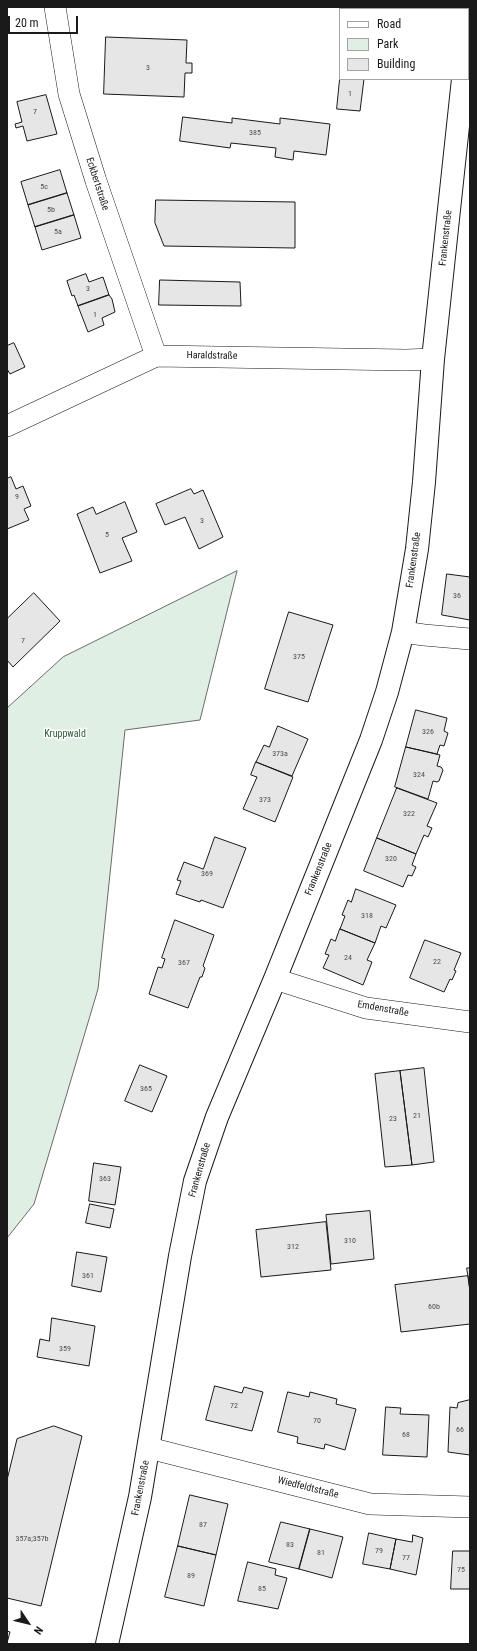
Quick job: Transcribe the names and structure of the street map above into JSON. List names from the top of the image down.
{
  "streets": {
    "main road": ["Frankenstraße"],
    "street": [
      "Eckbertstraße",
      "Haraldstraße",
      "Emdenstraße",
      "Wiedfeldtstraße"
    ]
  },
  "crossings": [
    ["Eckbertstraße", "Haraldstraße"],
    ["Frankenstraße", "Haraldstraße"],
    ["Frankenstraße", "Emdenstraße"],
    ["Frankenstraße", "Wiedfeldtstraße"]
  ],
  "parks": ["Kruppwald"],
  "house_numbers": [
    "3",
    "1",
    "7",
    "385",
    "5c",
    "5b",
    "5a",
    "3",
    "1",
    "9",
    "3",
    "5",
    "36",
    "7",
    "375",
    "326",
    "373a",
    "324",
    "373",
    "322",
    "320",
    "369",
    "318",
    "24",
    "22",
    "367",
    "365",
    "21",
    "23",
    "363",
    "310",
    "312",
    "361",
    "60b",
    "359",
    "72",
    "70",
    "66",
    "68",
    "87",
    "357a;357b",
    "83",
    "79",
    "81",
    "77",
    "75",
    "89",
    "85"
  ],
  "legend": ["Road", "Park", "Building"],
  "scale_bar": "20 m",
  "north": "bottom right"
}
